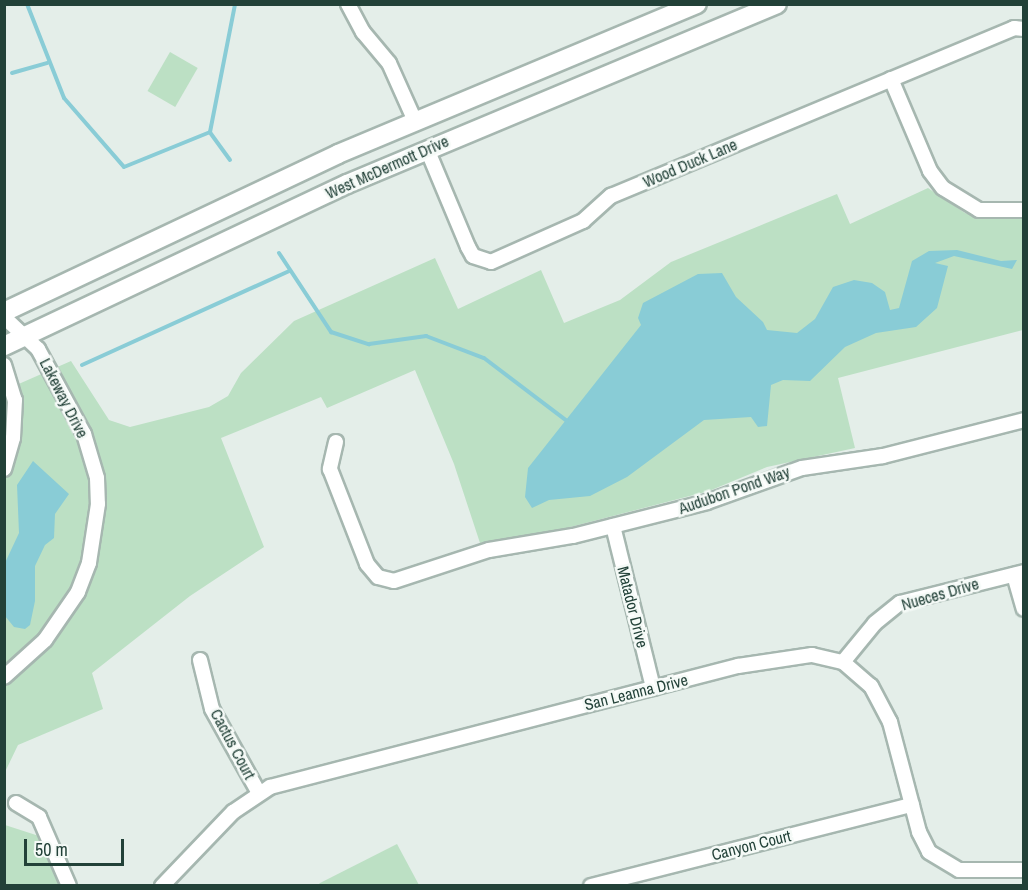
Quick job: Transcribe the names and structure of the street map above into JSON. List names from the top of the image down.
{
  "streets": {
    "main road": ["West McDermott Drive"],
    "street": [
      "Wood Duck Lane",
      "Lakeway Drive",
      "Audubon Pond Way",
      "Nueces Drive",
      "Matador Drive",
      "San Leanna Drive",
      "Cactus Court",
      "Canyon Court"
    ]
  },
  "crossings": [
    ["Wood Duck Lane", "West McDermott Drive"],
    ["West McDermott Drive", "Lakeway Drive"],
    ["Audubon Pond Way", "Matador Drive"],
    ["Nueces Drive", "San Leanna Drive"],
    ["Matador Drive", "San Leanna Drive"],
    ["San Leanna Drive", "Cactus Court"],
    ["San Leanna Drive", "Canyon Court"]
  ],
  "scale_bar": "50 m"
}
